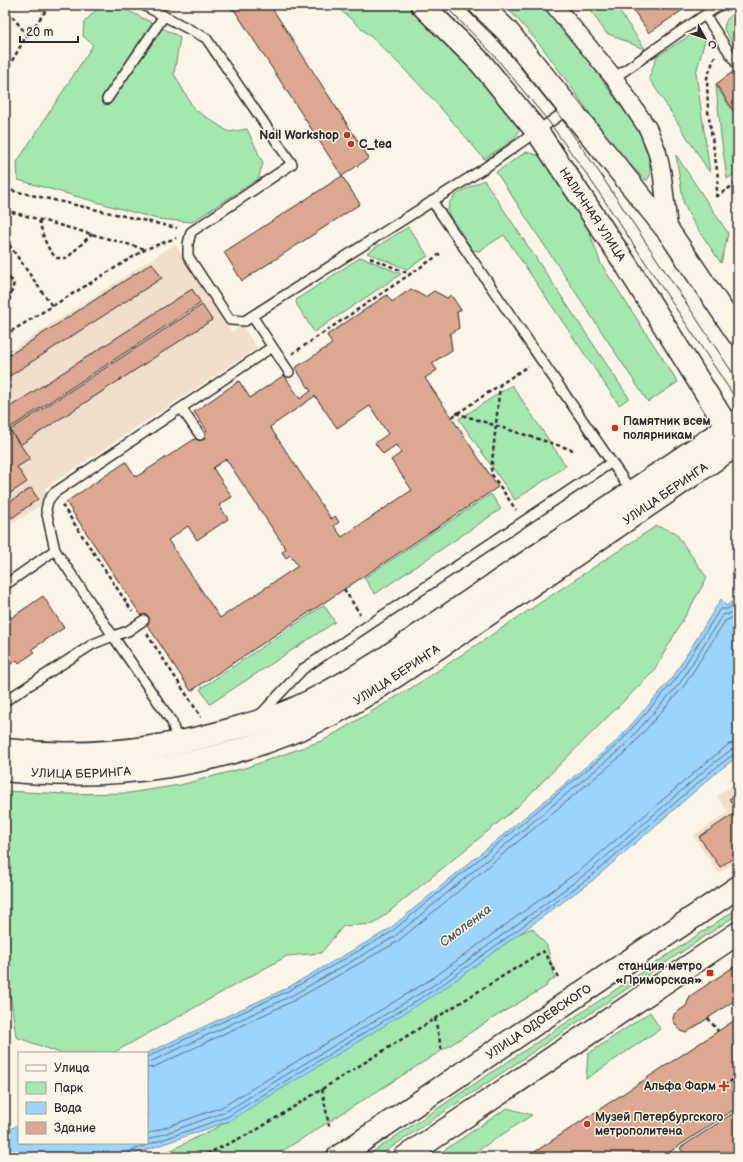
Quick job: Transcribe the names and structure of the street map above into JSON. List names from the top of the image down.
{
  "streets": {
    "street": ["НАЛИЧНАЯ УЛИЦА", "УЛИЦА БЕРИНГА", "УЛИЦА ОДОЕВСКОГО"]
  },
  "crossings": [
    ["НАЛИЧНАЯ УЛИЦА", "УЛИЦА БЕРИНГА"]
  ],
  "water": ["Смоленка"],
  "places": {
    "other": [
      "Nail Workshop",
      "C_tea",
      "Памятник всем полярникам",
      "Музей Петербургского метрополитена"
    ],
    "transit": ["станция метро «Приморская»"],
    "health": ["Альфа Фарм"]
  },
  "legend": [
    "Улица",
    "Парк",
    "Вода",
    "Здание"
  ],
  "scale_bar": "20 m",
  "north": "bottom right"
}
